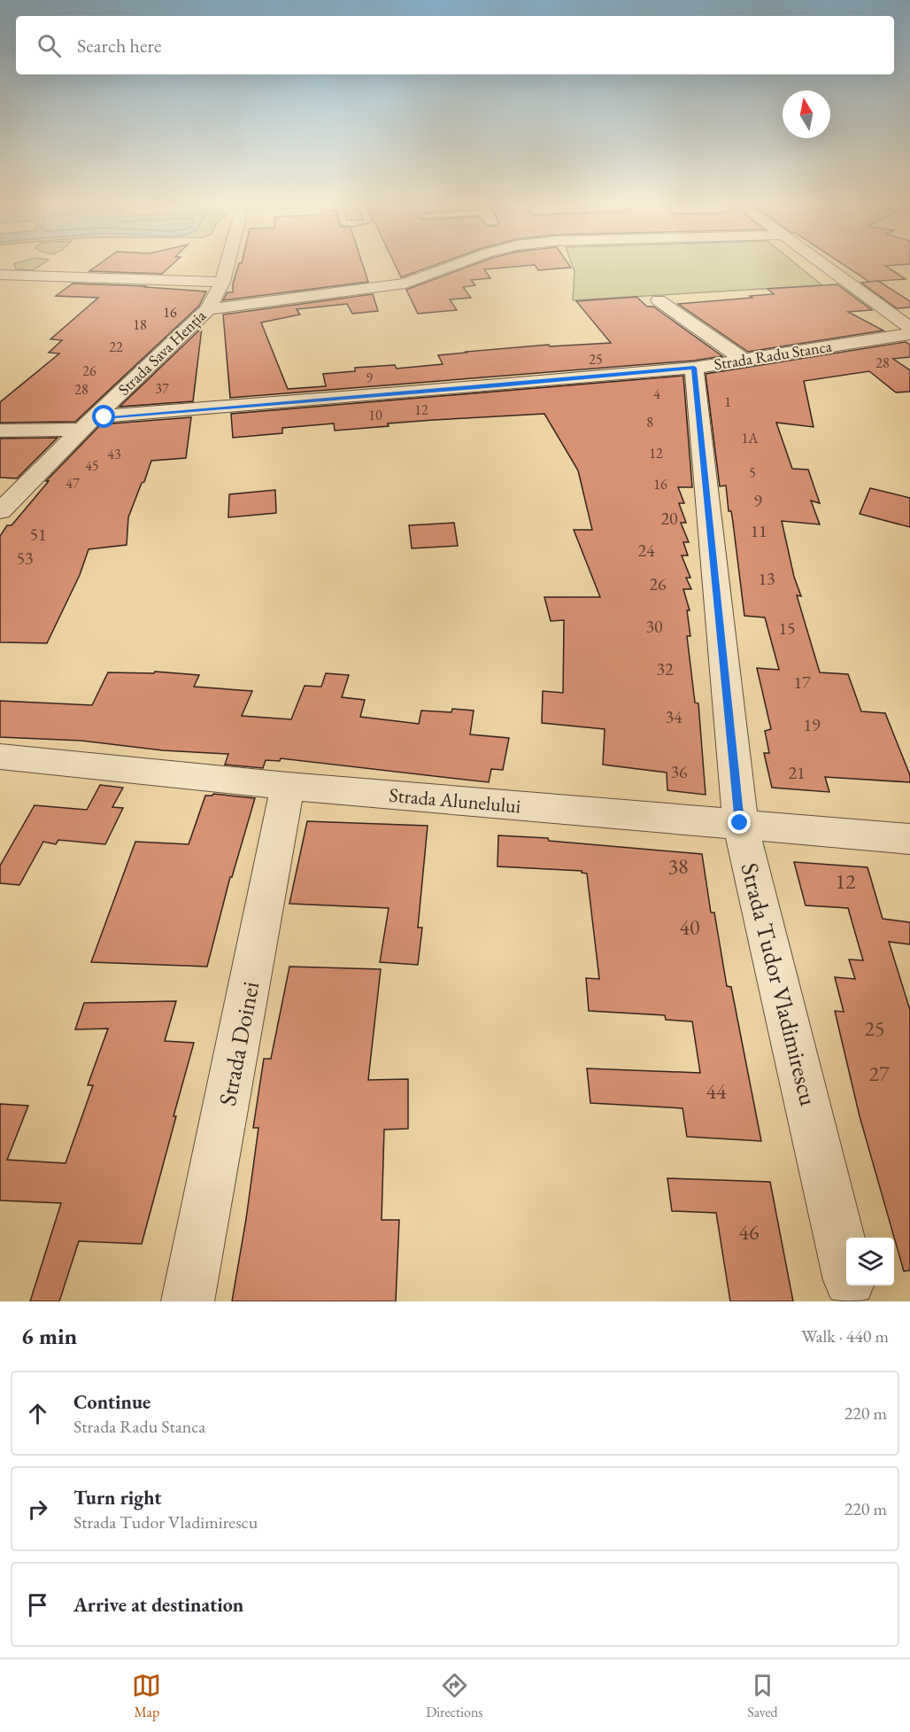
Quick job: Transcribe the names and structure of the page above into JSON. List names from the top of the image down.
{
  "streets": {
    "street": [
      "Strada Sava Henția",
      "Strada Radu Stanca",
      "Strada Alunelului",
      "Strada Tudor Vladimirescu",
      "Strada Doinei"
    ]
  },
  "crossings": [
    ["Strada Sava Henția", "Strada Radu Stanca"],
    ["Strada Radu Stanca", "Strada Tudor Vladimirescu"],
    ["Strada Alunelului", "Strada Tudor Vladimirescu"],
    ["Strada Alunelului", "Strada Doinei"]
  ],
  "house_numbers": [
    "16",
    "18",
    "22",
    "25",
    "28",
    "26",
    "9",
    "37",
    "28",
    "4",
    "1",
    "12",
    "10",
    "8",
    "1A",
    "12",
    "43",
    "45",
    "5",
    "47",
    "16",
    "9",
    "20",
    "11",
    "51",
    "24",
    "53",
    "13",
    "26",
    "30",
    "15",
    "32",
    "17",
    "34",
    "19",
    "36",
    "21",
    "38",
    "12",
    "40",
    "25",
    "27",
    "44",
    "46"
  ],
  "north": "top",
  "page": {
    "search": "Search here",
    "heading": ["6 min", "Walk · 440 m"],
    "list": [
      ["Continue", "Strada Radu Stanca", "220 m"],
      ["Turn right", "Strada Tudor Vladimirescu", "220 m"],
      "Arrive at destination"
    ],
    "nav": ["Map", "Directions", "Saved"]
  }
}
